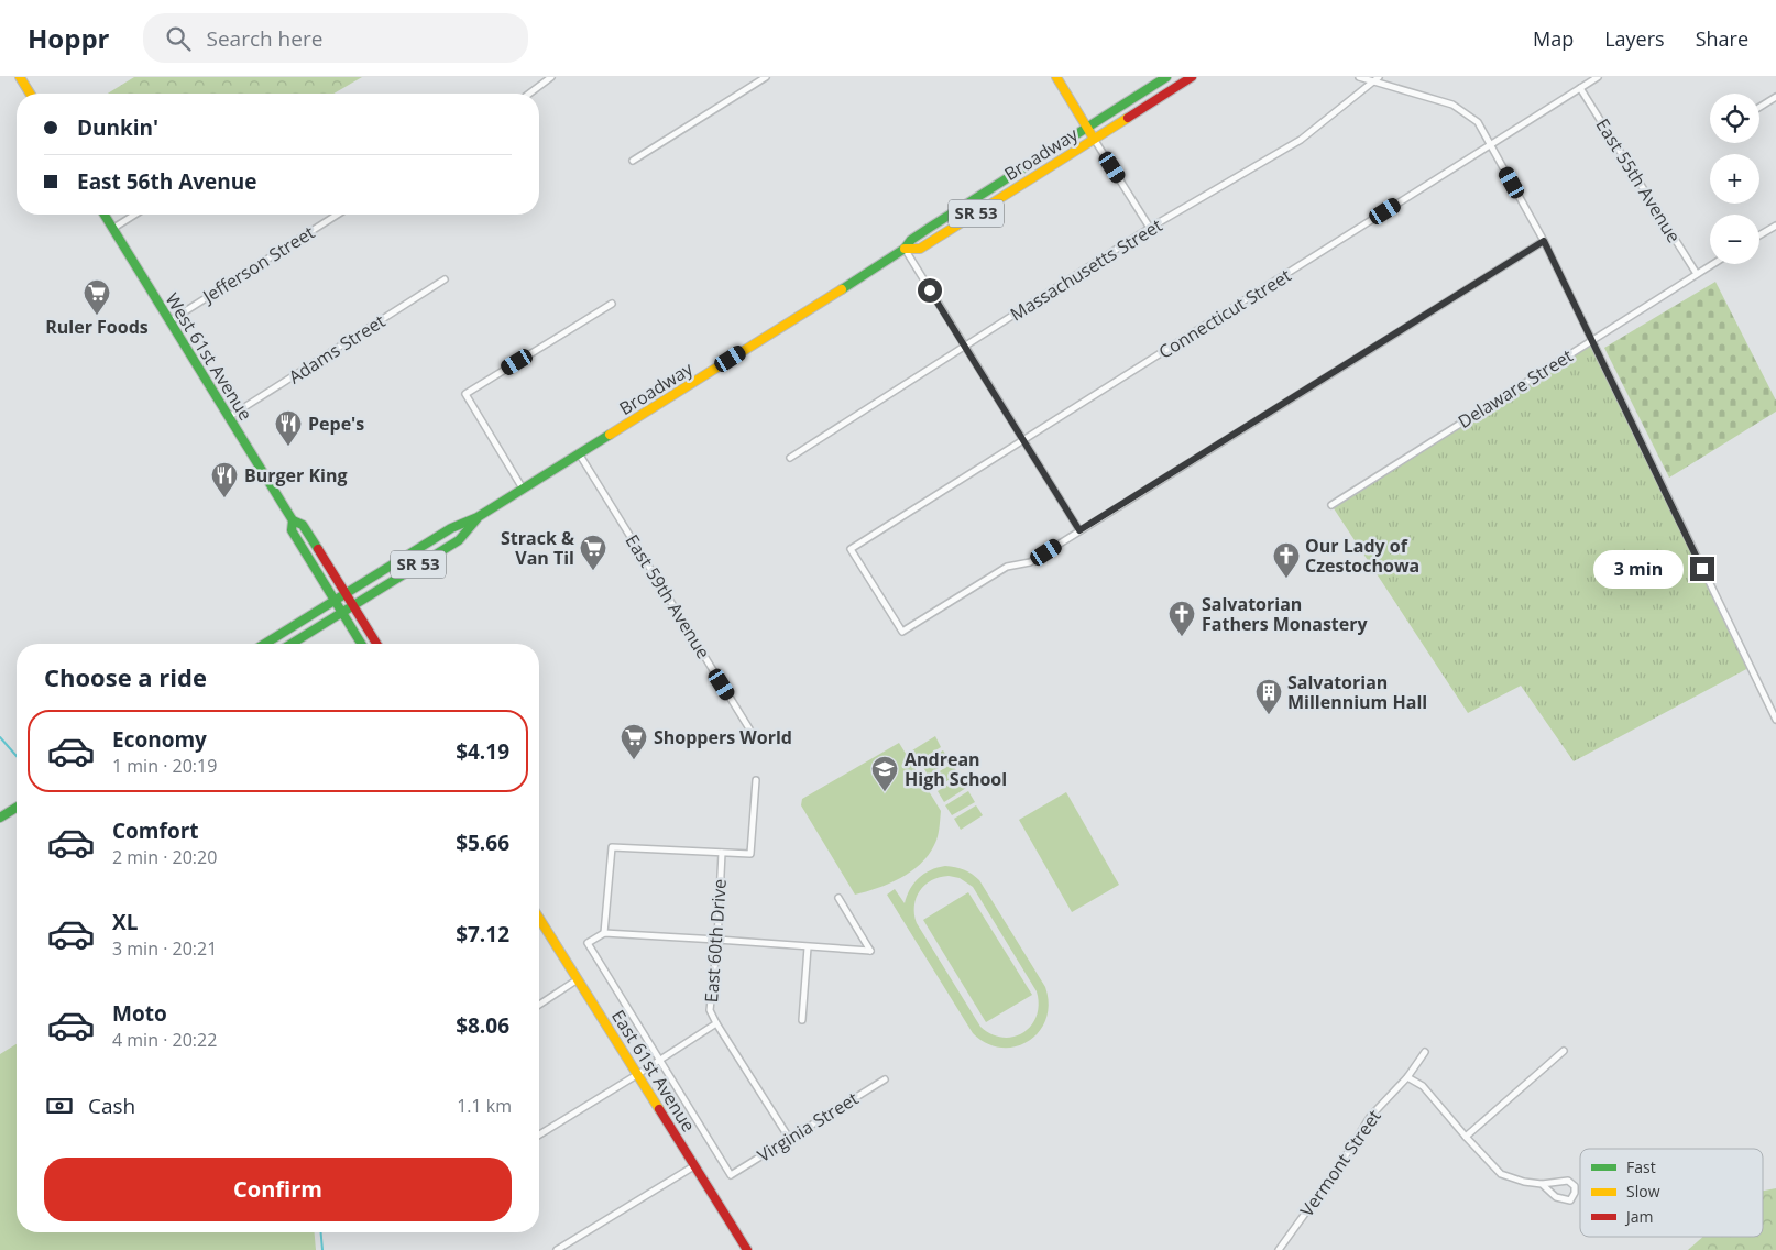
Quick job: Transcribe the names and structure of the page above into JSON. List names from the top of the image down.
{
  "streets": {
    "main road": [
      "Broadway",
      "SR 53",
      "West 61st Avenue",
      "East 61st Avenue"
    ],
    "street": [
      "East 55th Avenue",
      "Jefferson Street",
      "Massachusetts Street",
      "Connecticut Street",
      "Adams Street",
      "Delaware Street",
      "East 59th Avenue",
      "East 60th Drive",
      "Virginia Street",
      "Vermont Street"
    ]
  },
  "crossings": [
    ["Broadway", "West 61st Avenue"],
    ["Broadway", "East 59th Avenue"],
    ["East 55th Avenue", "Connecticut Street"],
    ["East 55th Avenue", "Delaware Street"],
    ["Jefferson Street", "West 61st Avenue"],
    ["Adams Street", "West 61st Avenue"],
    ["East 60th Drive", "Virginia Street"]
  ],
  "places": {
    "supermarket": ["Ruler Foods", "Strack & Van Til", "Shoppers World"],
    "restaurant": ["Pepe's", "Burger King"],
    "church": ["Our Lady of Czestochowa", "Salvatorian Fathers Monastery"],
    "building": ["Salvatorian Millennium Hall"],
    "school or university": ["Andrean High School"]
  },
  "legend": ["Fast", "Slow", "Jam"],
  "page": {
    "header": "Hoppr",
    "search": "Search here",
    "nav": ["Map", "Layers", "Share"],
    "map_buttons": ["+", "−"],
    "banner": ["Dunkin'", "East 56th Avenue"],
    "bubble": "3 min",
    "heading": "Choose a ride",
    "list": [
      {
        "name": "Economy",
        "note": "1 min · 20:19",
        "value": "$4.19"
      },
      {
        "name": "Comfort",
        "note": "2 min · 20:20",
        "value": "$5.66"
      },
      {
        "name": "XL",
        "note": "3 min · 20:21",
        "value": "$7.12"
      },
      {
        "name": "Moto",
        "note": "4 min · 20:22",
        "value": "$8.06"
      }
    ],
    "pay": ["Cash", "1.1 km"],
    "buttons": "Confirm"
  }
}
